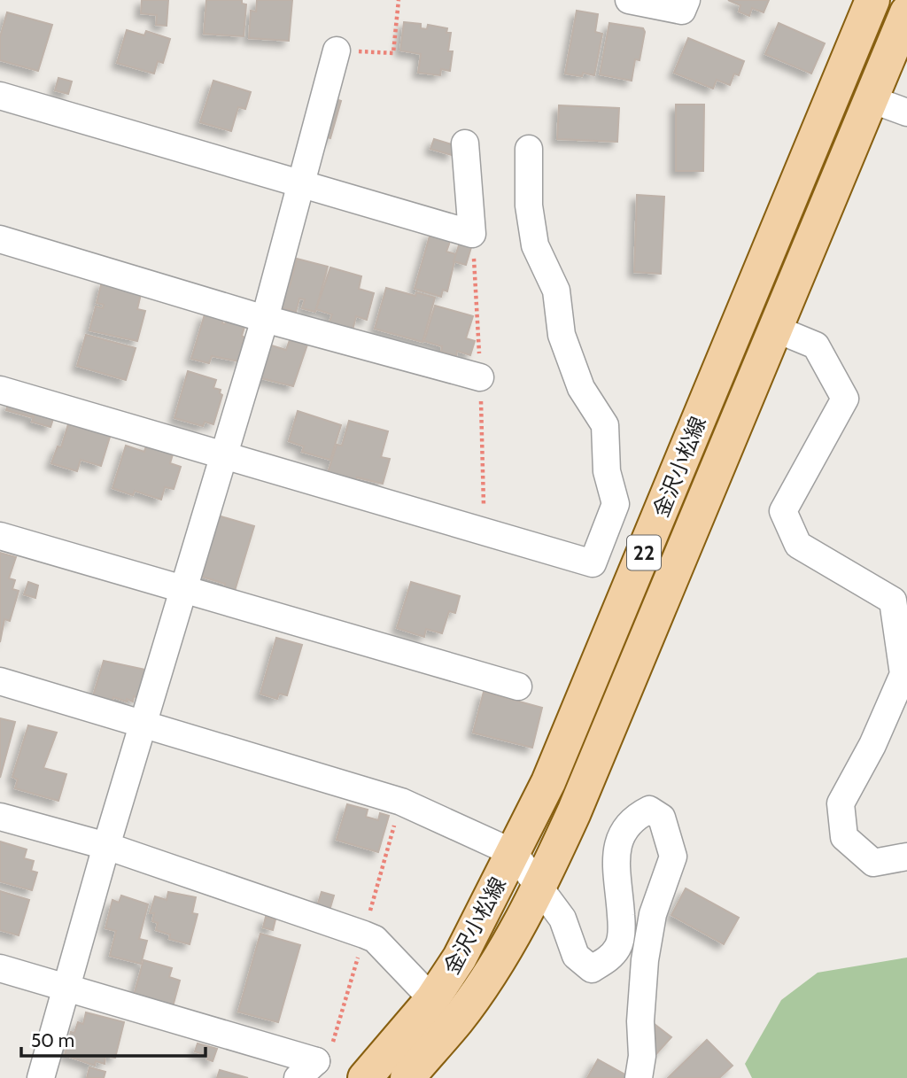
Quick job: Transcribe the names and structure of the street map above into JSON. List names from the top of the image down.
{
  "streets": {
    "main road": ["金沢小松線", "22"]
  },
  "scale_bar": "50 m"
}
